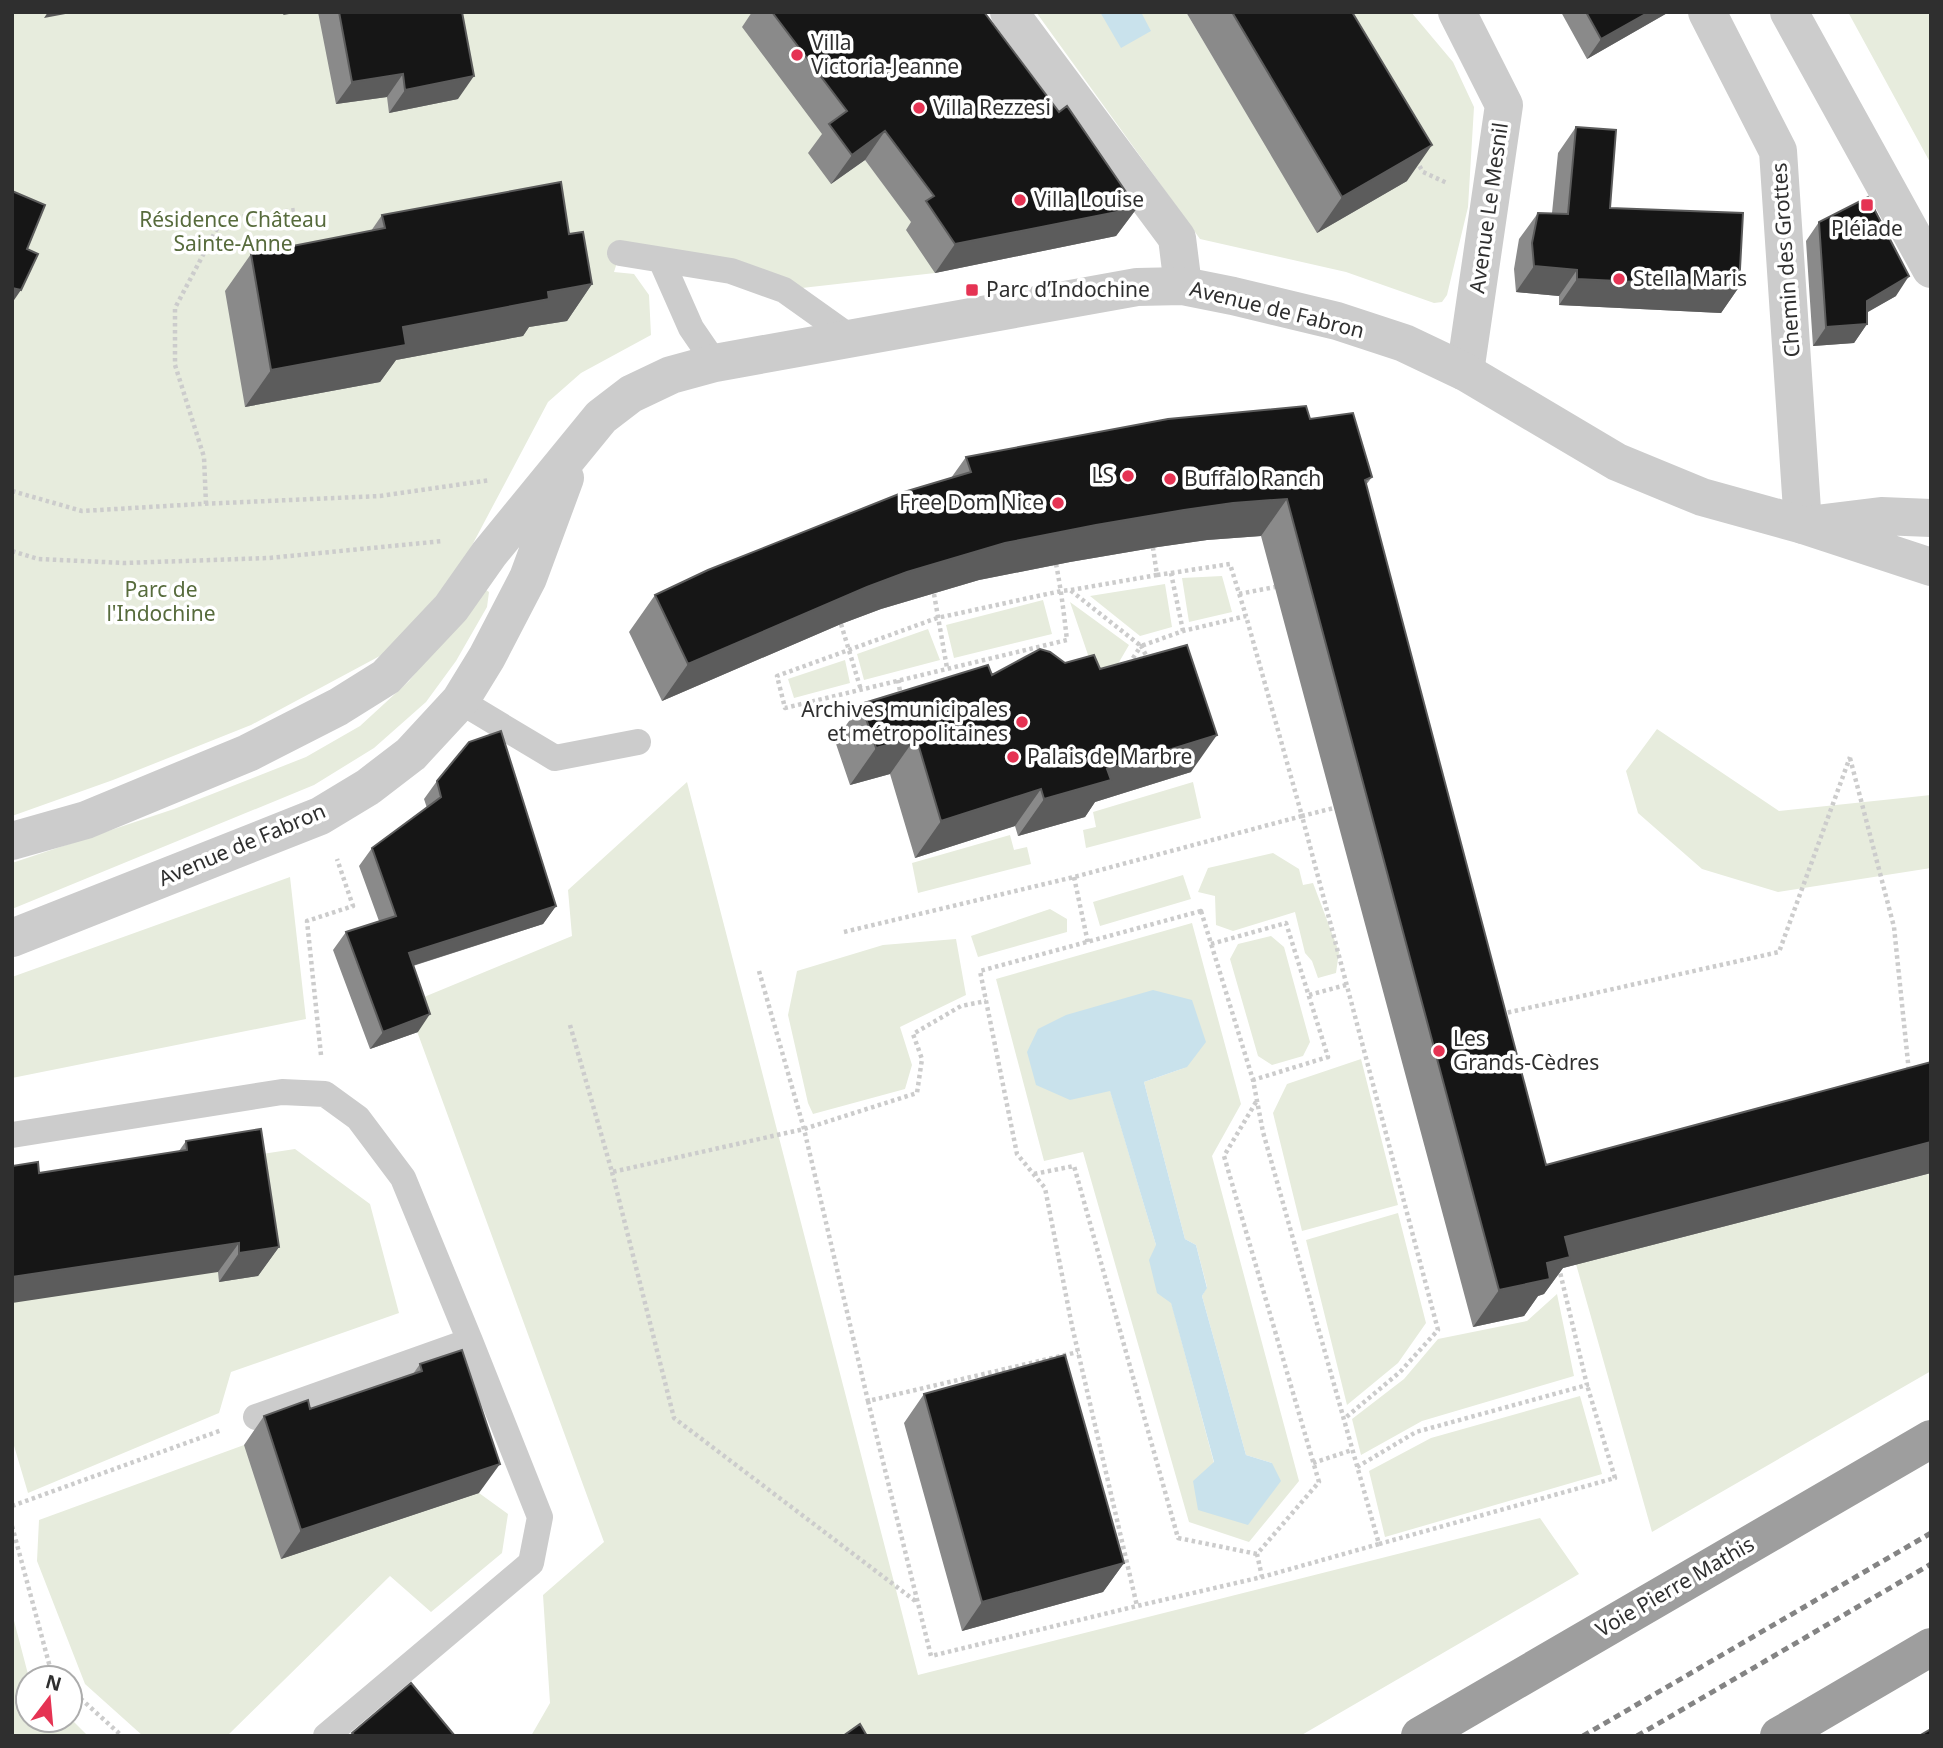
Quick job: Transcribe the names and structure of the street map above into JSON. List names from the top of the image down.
{
  "streets": {
    "highway": ["Voie Pierre Mathis"],
    "street": ["Avenue Le Mesnil", "Chemin des Grottes", "Avenue de Fabron"]
  },
  "crossings": [
    ["Avenue Le Mesnil", "Avenue de Fabron"],
    ["Chemin des Grottes", "Avenue de Fabron"]
  ],
  "parks": ["Résidence Château Sainte-Anne", "Parc de l'Indochine"],
  "places": {
    "other": [
      "Villa Victoria-Jeanne",
      "Villa Rezzesi",
      "Villa Louise",
      "Stella Maris",
      "LS",
      "Buffalo Ranch",
      "Free Dom Nice",
      "Archives municipales et métropolitaines",
      "Palais de Marbre",
      "Les Grands-Cèdres"
    ],
    "transit": ["Pléiade", "Parc d’Indochine"]
  },
  "north": "top"
}
